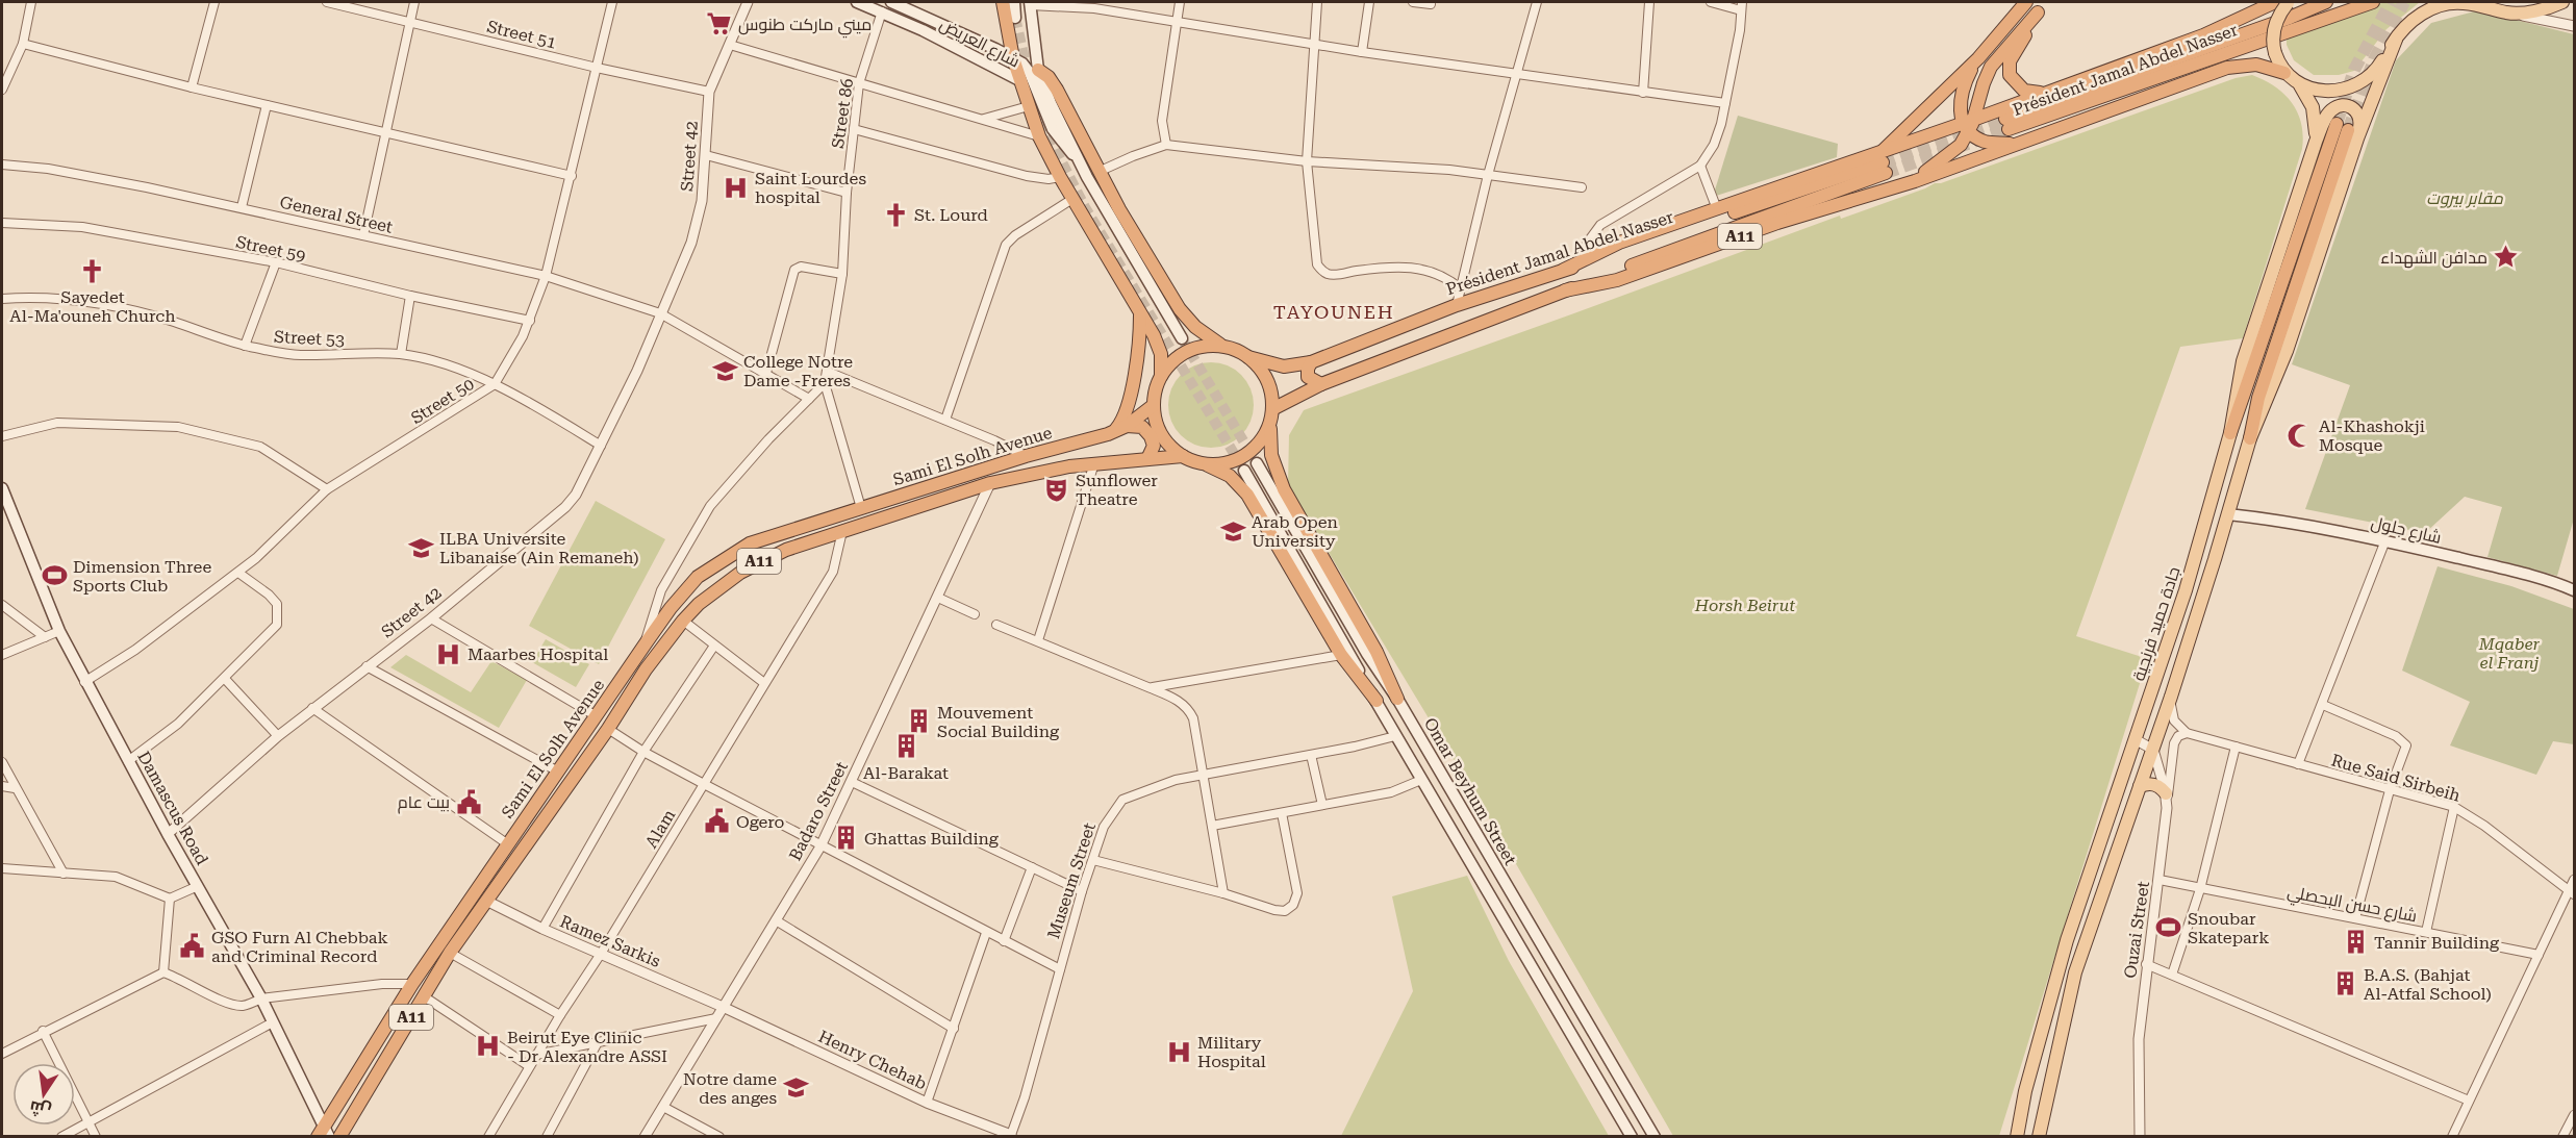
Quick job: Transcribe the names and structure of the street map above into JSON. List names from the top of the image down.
{
  "streets": {
    "highway": [
      "Président Jamal Abdel Nasser",
      "A11",
      "Sami El Solh Avenue",
      "جادة حميد فرنجية"
    ],
    "main road": [
      "شارع العريض",
      "شارع جلول",
      "Omar Beyhum Street",
      "Damascus Road"
    ],
    "street": [
      "Street 51",
      "Street 86",
      "Street 42",
      "General Street",
      "Street 59",
      "Street 53",
      "Street 50",
      "Rue Said Sirbeih",
      "Badaro Street",
      "Alam",
      "Museum Street",
      "شارع حسن البحصلي",
      "Ouzai Street",
      "Ramez Sarkis",
      "Henry Chehab"
    ]
  },
  "crossings": [
    ["Street 51", "Street 42"],
    ["Street 51", "Street 50"],
    ["شارع العريض", "Street 86"],
    ["Président Jamal Abdel Nasser", "A11"],
    ["Président Jamal Abdel Nasser", "Sami El Solh Avenue"],
    ["Street 42", "General Street"],
    ["Street 42", "Street 53"],
    ["Street 42", "Damascus Road"],
    ["General Street", "Street 50"],
    ["A11", "Sami El Solh Avenue"],
    ["Street 59", "Street 50"],
    ["Street 53", "Street 50"],
    ["Street 50", "Damascus Road"],
    ["Sami El Solh Avenue", "Damascus Road"],
    ["Sami El Solh Avenue", "Badaro Street"],
    ["Sami El Solh Avenue", "Alam"],
    ["Sami El Solh Avenue", "Ramez Sarkis"],
    ["Omar Beyhum Street", "Museum Street"],
    ["Badaro Street", "Ramez Sarkis"],
    ["Badaro Street", "Henry Chehab"],
    ["Alam", "Ramez Sarkis"],
    ["Museum Street", "Henry Chehab"],
    ["شارع حسن البحصلي", "Ouzai Street"],
    ["Ramez Sarkis", "Henry Chehab"]
  ],
  "districts": ["TAYOUNEH"],
  "parks": ["مقابر بيروت", "Horsh Beirut", "Mqaber el Franj"],
  "places": {
    "supermarket": ["ميني ماركت طنوس"],
    "hospital": [
      "Saint Lourdes hospital",
      "Maarbes Hospital",
      "Beirut Eye Clinic - Dr Alexandre ASSI",
      "Military Hospital"
    ],
    "church": ["St. Lourd", "Sayedet Al-Ma'ouneh Church"],
    "place": ["مدافن الشهداء"],
    "school or university": [
      "College Notre Dame -Freres",
      "Arab Open University",
      "ILBA Universite Libanaise (Ain Remaneh)",
      "Notre dame des anges"
    ],
    "mosque": ["Al-Khashokji Mosque"],
    "theatre": ["Sunflower Theatre"],
    "sports": ["Dimension Three Sports Club", "Snoubar Skatepark"],
    "building": [
      "Mouvement Social Building",
      "Al-Barakat",
      "Ghattas Building",
      "Tannir Building",
      "B.A.S. (Bahjat Al-Atfal School)"
    ],
    "public building": ["بيت عام", "Ogero", "GSO Furn Al Chebbak and Criminal Record"]
  },
  "north": "bottom"
}
